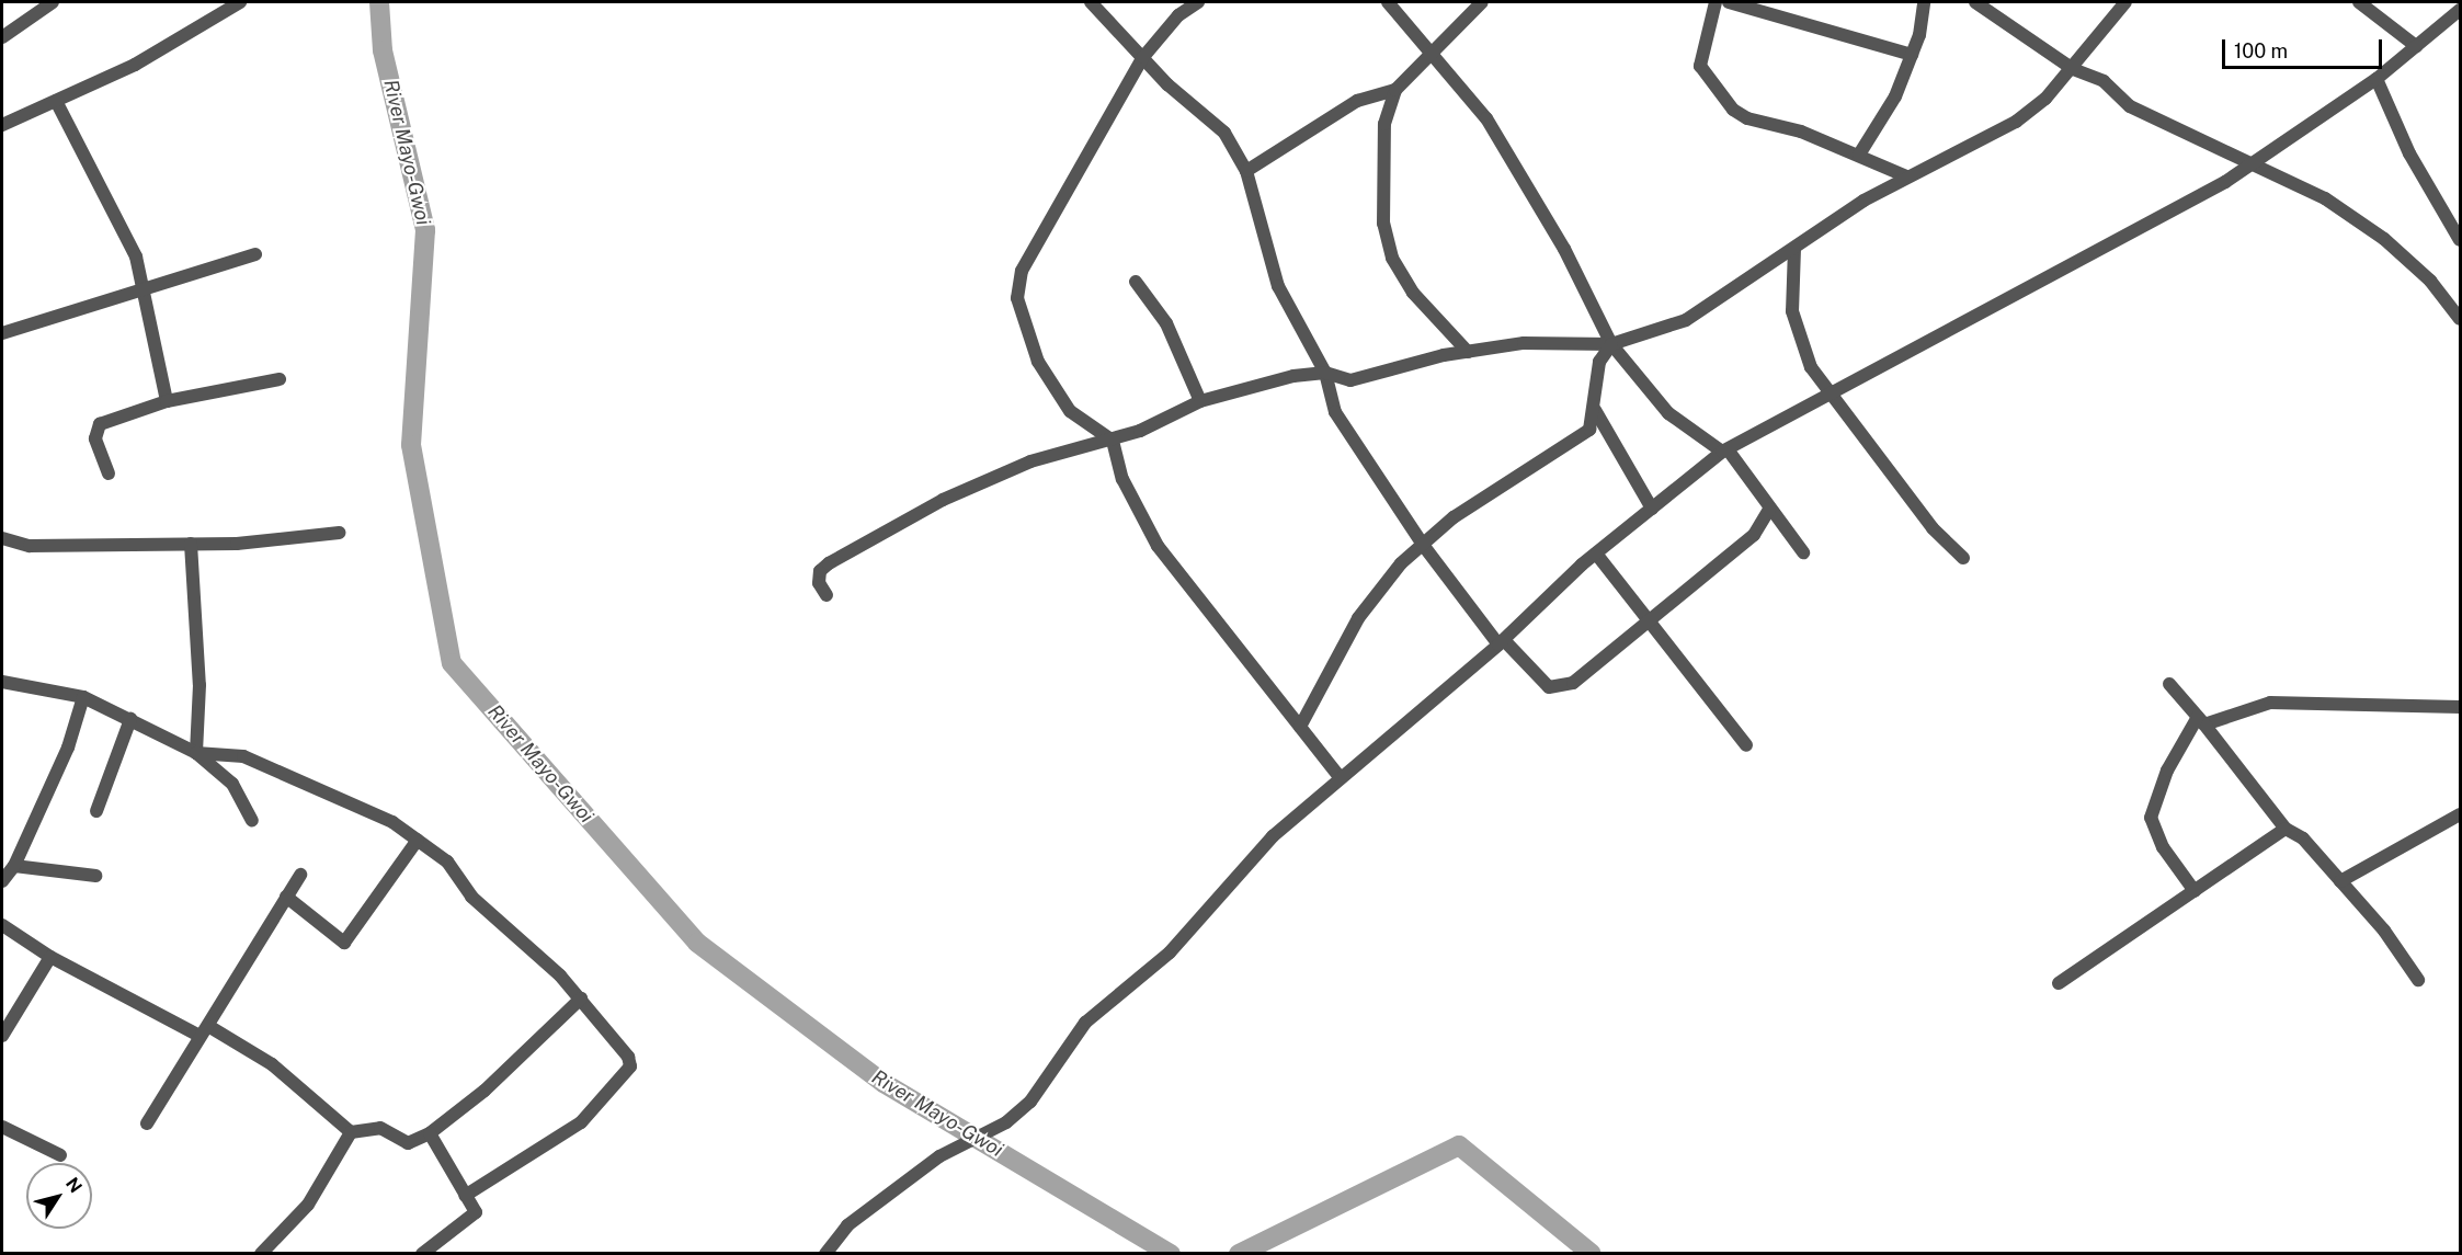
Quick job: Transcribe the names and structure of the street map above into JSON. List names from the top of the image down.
{
  "water": ["River Mayo-Gwoi"],
  "scale_bar": "100 m",
  "north": "top right"
}
